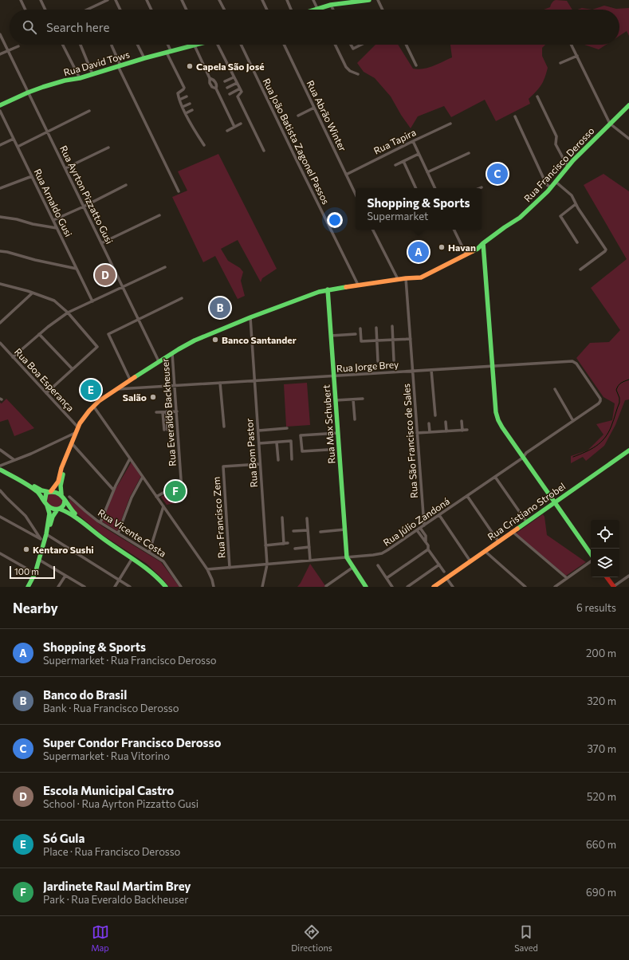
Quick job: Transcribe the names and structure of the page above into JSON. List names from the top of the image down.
{
  "streets": {
    "main road": [
      "Rua David Tows",
      "Rua Francisco Derosso",
      "Rua Max Schubert",
      "Rua Cristiano Strobel"
    ],
    "street": [
      "Rua Abrão Winter",
      "Rua João Batista Zagonel Passos",
      "Rua Tapira",
      "Rua Ayrton Pizzatto Gusi",
      "Rua Arnaldo Gusi",
      "Rua Jorge Brey",
      "Rua Boa Esperança",
      "Rua Everaldo Backheuser",
      "Rua São Francisco de Sales",
      "Rua Bom Pastor",
      "Rua Francisco Zem",
      "Rua Júlio Zandoná",
      "Rua Vicente Costa"
    ]
  },
  "crossings": [
    ["Rua David Tows", "Rua Ayrton Pizzatto Gusi"],
    ["Rua Abrão Winter", "Rua Tapira"],
    ["Rua João Batista Zagonel Passos", "Rua Francisco Derosso"],
    ["Rua Francisco Derosso", "Rua Ayrton Pizzatto Gusi"],
    ["Rua Francisco Derosso", "Rua Jorge Brey"],
    ["Rua Francisco Derosso", "Rua Boa Esperança"],
    ["Rua Francisco Derosso", "Rua Everaldo Backheuser"],
    ["Rua Francisco Derosso", "Rua Max Schubert"],
    ["Rua Francisco Derosso", "Rua São Francisco de Sales"],
    ["Rua Francisco Derosso", "Rua Bom Pastor"],
    ["Rua Jorge Brey", "Rua Everaldo Backheuser"],
    ["Rua Jorge Brey", "Rua Max Schubert"],
    ["Rua Jorge Brey", "Rua São Francisco de Sales"],
    ["Rua Jorge Brey", "Rua Bom Pastor"],
    ["Rua Jorge Brey", "Rua Júlio Zandoná"],
    ["Rua Max Schubert", "Rua Júlio Zandoná"],
    ["Rua São Francisco de Sales", "Rua Júlio Zandoná"],
    ["Rua Bom Pastor", "Rua Francisco Zem"],
    ["Rua Bom Pastor", "Rua Júlio Zandoná"],
    ["Rua Francisco Zem", "Rua Júlio Zandoná"]
  ],
  "places": [
    "Capela São José",
    "Havan",
    "Banco Santander",
    "Salão",
    "Kentaro Sushi"
  ],
  "scale_bar": "100 m",
  "page": {
    "search": "Search here",
    "pins": [
      "C",
      "A",
      "D",
      "B",
      "E",
      "F"
    ],
    "popup": ["Shopping & Sports", "Supermarket"],
    "scale": "100 m",
    "heading": ["Nearby", "6 results"],
    "list": [
      {
        "mark": "A",
        "name": "Shopping & Sports",
        "note": "Supermarket · Rua Francisco Derosso",
        "value": "200 m"
      },
      {
        "mark": "B",
        "name": "Banco do Brasil",
        "note": "Bank · Rua Francisco Derosso",
        "value": "320 m"
      },
      {
        "mark": "C",
        "name": "Super Condor Francisco Derosso",
        "note": "Supermarket · Rua Vitorino",
        "value": "370 m"
      },
      {
        "mark": "D",
        "name": "Escola Municipal Castro",
        "note": "School · Rua Ayrton Pizzatto Gusi",
        "value": "520 m"
      },
      {
        "mark": "E",
        "name": "Só Gula",
        "note": "Place · Rua Francisco Derosso",
        "value": "660 m"
      },
      {
        "mark": "F",
        "name": "Jardinete Raul Martim Brey",
        "note": "Park · Rua Everaldo Backheuser",
        "value": "690 m"
      }
    ],
    "nav": ["Map", "Directions", "Saved"]
  }
}
